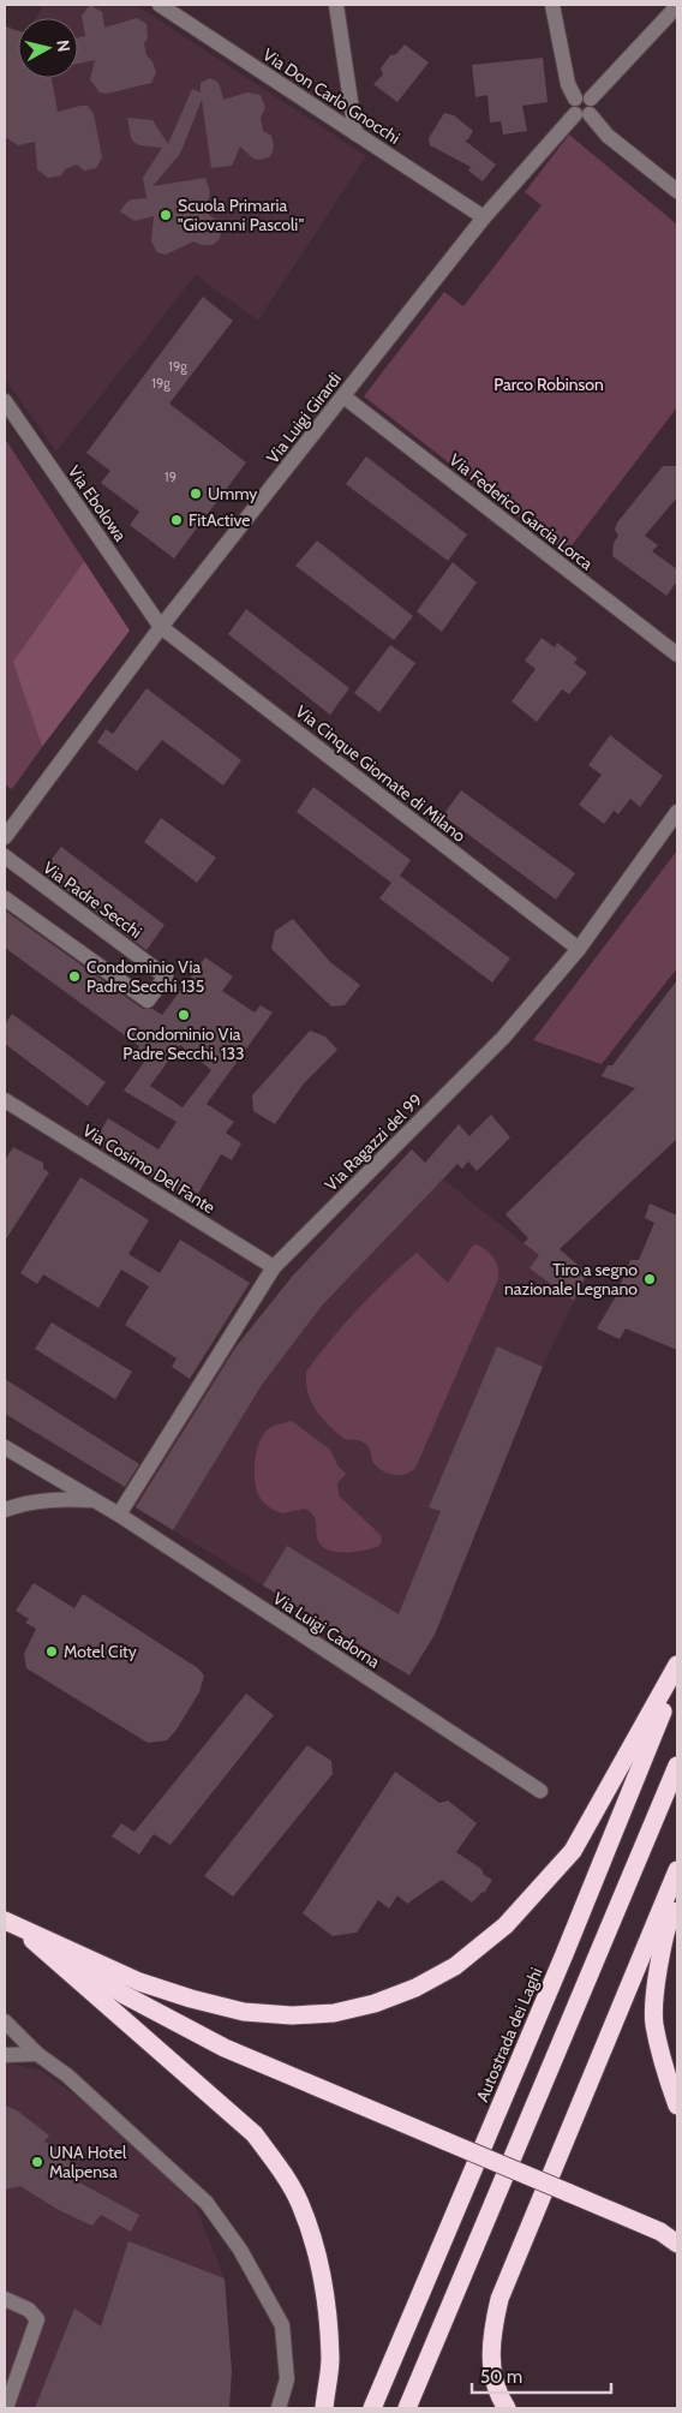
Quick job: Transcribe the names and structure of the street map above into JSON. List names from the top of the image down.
{
  "streets": {
    "highway": ["Autostrada dei Laghi"],
    "street": [
      "Via Don Carlo Gnocchi",
      "Via Luigi Girardi",
      "Via Ebolowa",
      "Via Federico Garcia Lorca",
      "Via Cinque Giornate di Milano",
      "Via Padre Secchi",
      "Via Ragazzi del 99",
      "Via Cosimo Del Fante",
      "Via Luigi Cadorna"
    ]
  },
  "crossings": [
    ["Via Don Carlo Gnocchi", "Via Luigi Girardi"],
    ["Via Luigi Girardi", "Via Ebolowa"],
    ["Via Luigi Girardi", "Via Federico Garcia Lorca"],
    ["Via Luigi Girardi", "Via Cinque Giornate di Milano"],
    ["Via Ebolowa", "Via Cinque Giornate di Milano"],
    ["Via Cinque Giornate di Milano", "Via Ragazzi del 99"],
    ["Via Ragazzi del 99", "Via Cosimo Del Fante"],
    ["Via Ragazzi del 99", "Via Luigi Cadorna"]
  ],
  "parks": ["Parco Robinson"],
  "places": [
    "Scuola Primaria \"Giovanni Pascoli\"",
    "Ummy",
    "FitActive",
    "Condominio Via Padre Secchi 135",
    "Condominio Via Padre Secchi, 133",
    "Tiro a segno nazionale Legnano",
    "Motel City",
    "UNA Hotel Malpensa"
  ],
  "house_numbers": ["19g", "19g", "19"],
  "scale_bar": "50 m",
  "north": "right"
}
